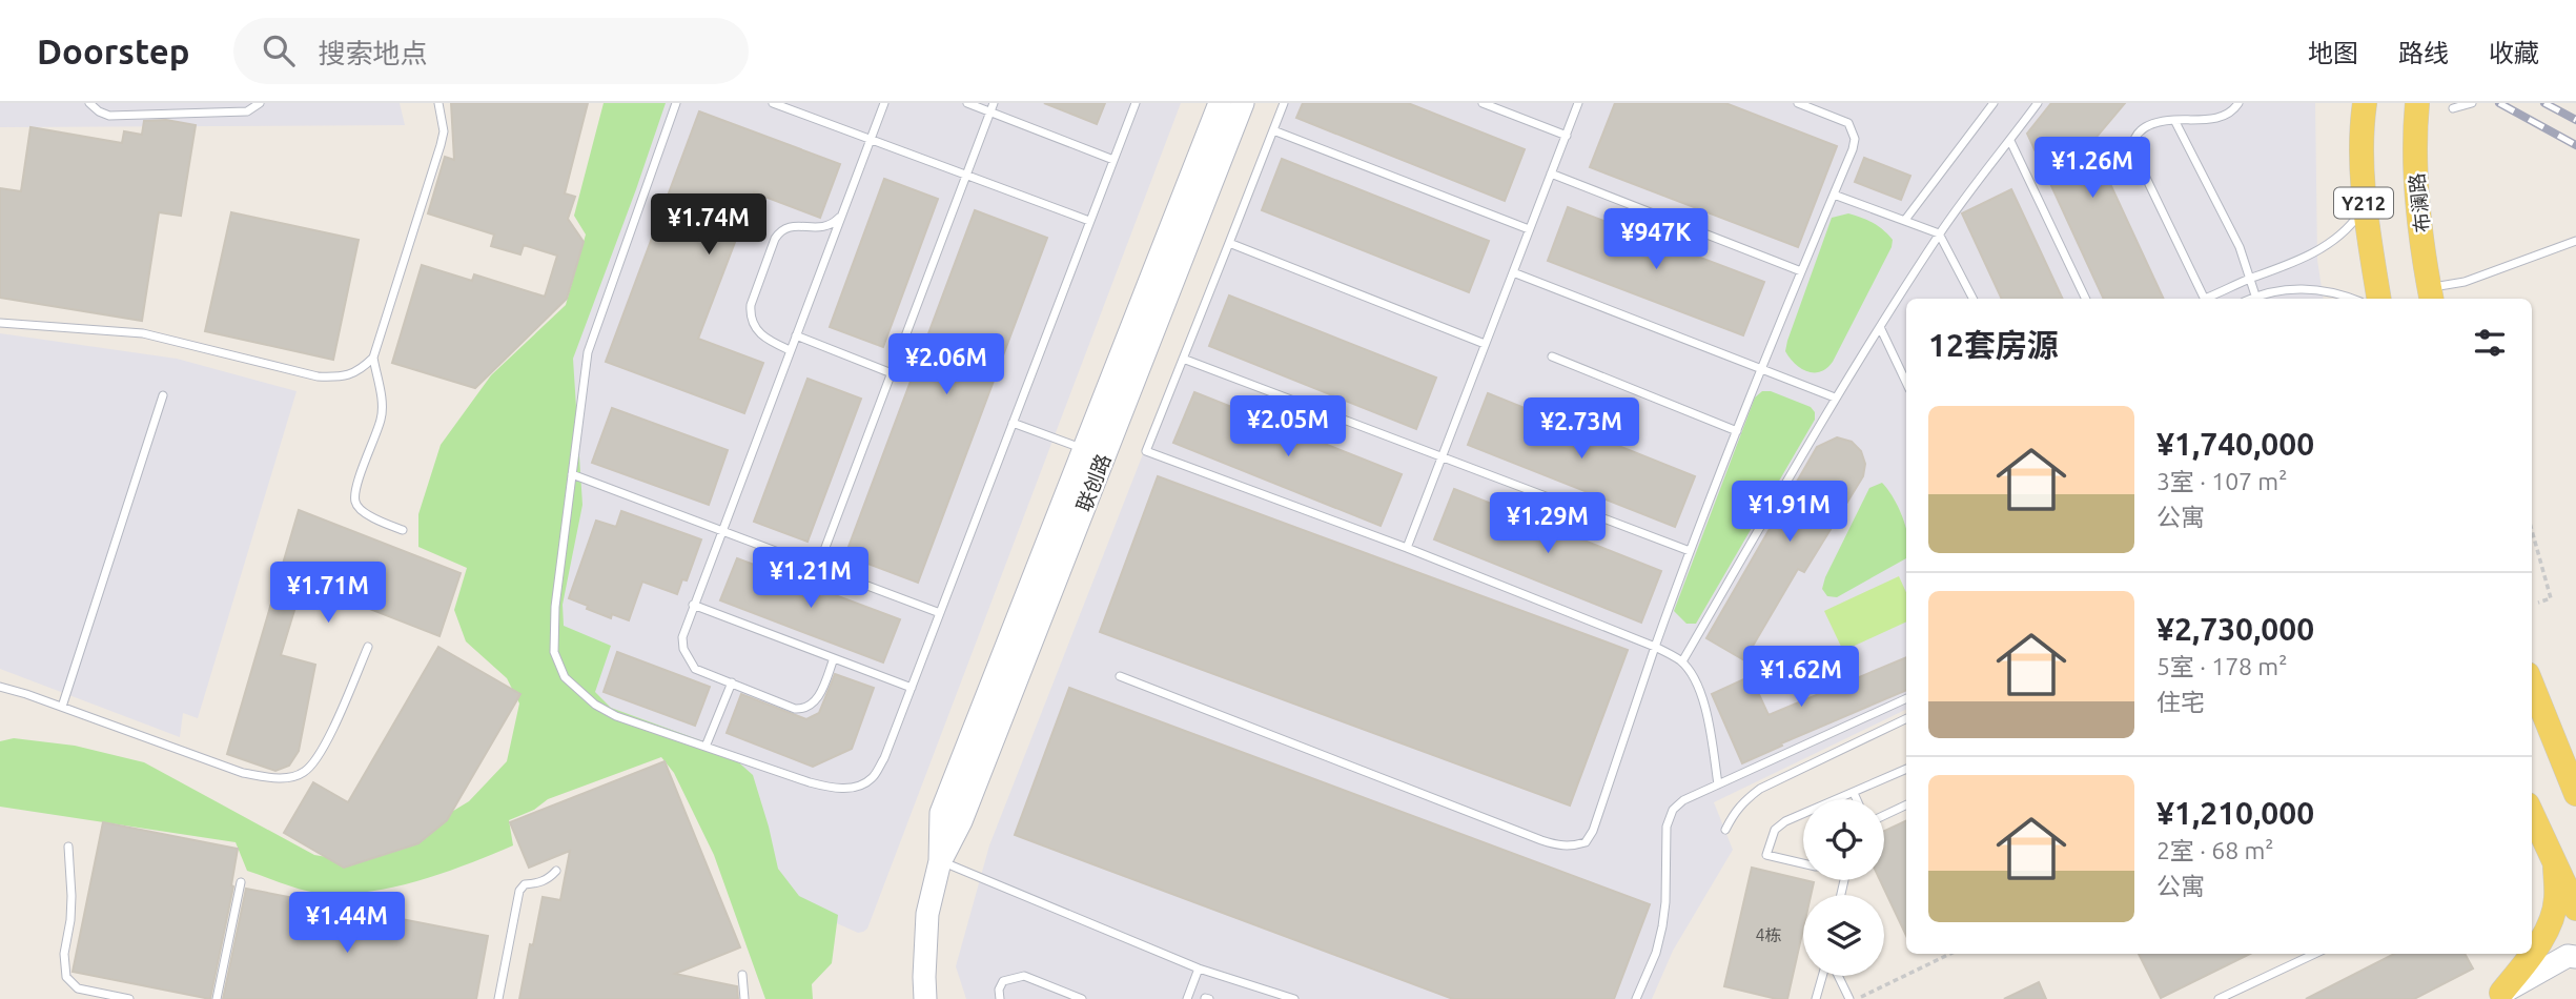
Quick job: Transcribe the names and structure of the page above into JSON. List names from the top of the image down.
{
  "streets": {
    "main road": ["Y212", "布澜路"],
    "street": ["联创路"]
  },
  "house_numbers": ["4栋"],
  "page": {
    "header": "Doorstep",
    "search": "搜索地点",
    "nav": ["地图", "路线", "收藏"],
    "price": [
      "¥1.26M",
      "¥1.74M",
      "¥947K",
      "¥2.06M",
      "¥2.05M",
      "¥2.73M",
      "¥1.91M",
      "¥1.29M",
      "¥1.21M",
      "¥1.71M",
      "¥1.62M",
      "¥1.44M"
    ],
    "heading": "12套房源",
    "list": [
      {
        "name": "¥1,740,000",
        "note": "3室 · 107 m² · 公寓"
      },
      {
        "name": "¥2,730,000",
        "note": "5室 · 178 m² · 住宅"
      },
      {
        "name": "¥1,210,000",
        "note": "2室 · 68 m² · 公寓"
      }
    ]
  }
}
